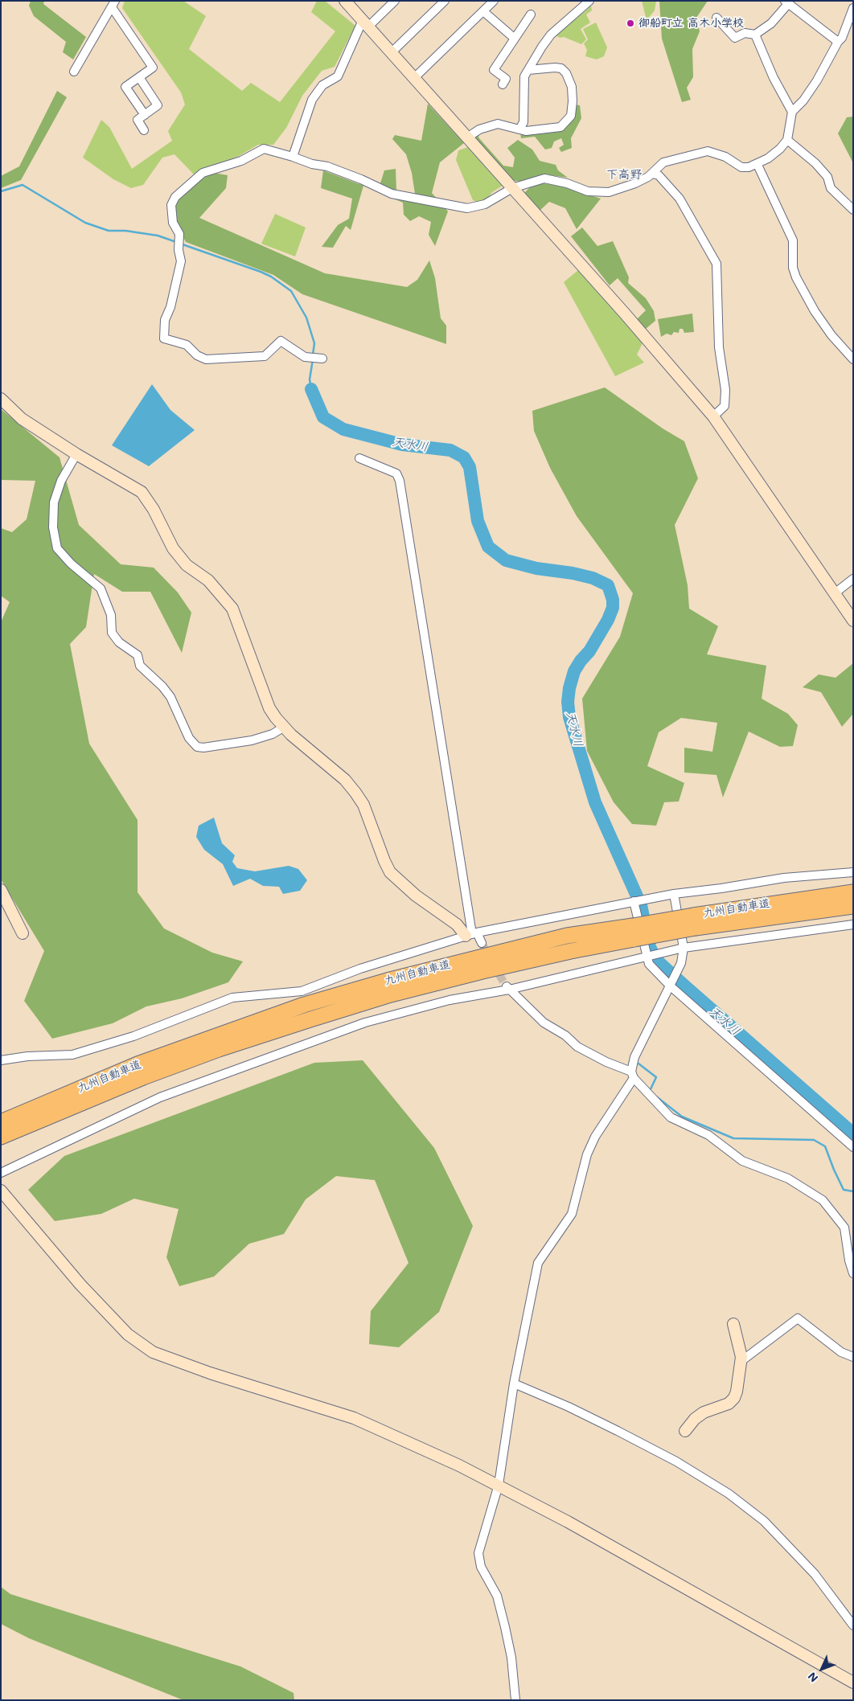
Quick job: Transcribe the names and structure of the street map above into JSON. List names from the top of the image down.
{
  "streets": {
    "highway": ["九州自動車道"]
  },
  "districts": ["下高野"],
  "water": ["天水川"],
  "places": ["御船町立 高木小学校"],
  "north": "bottom left"
}
